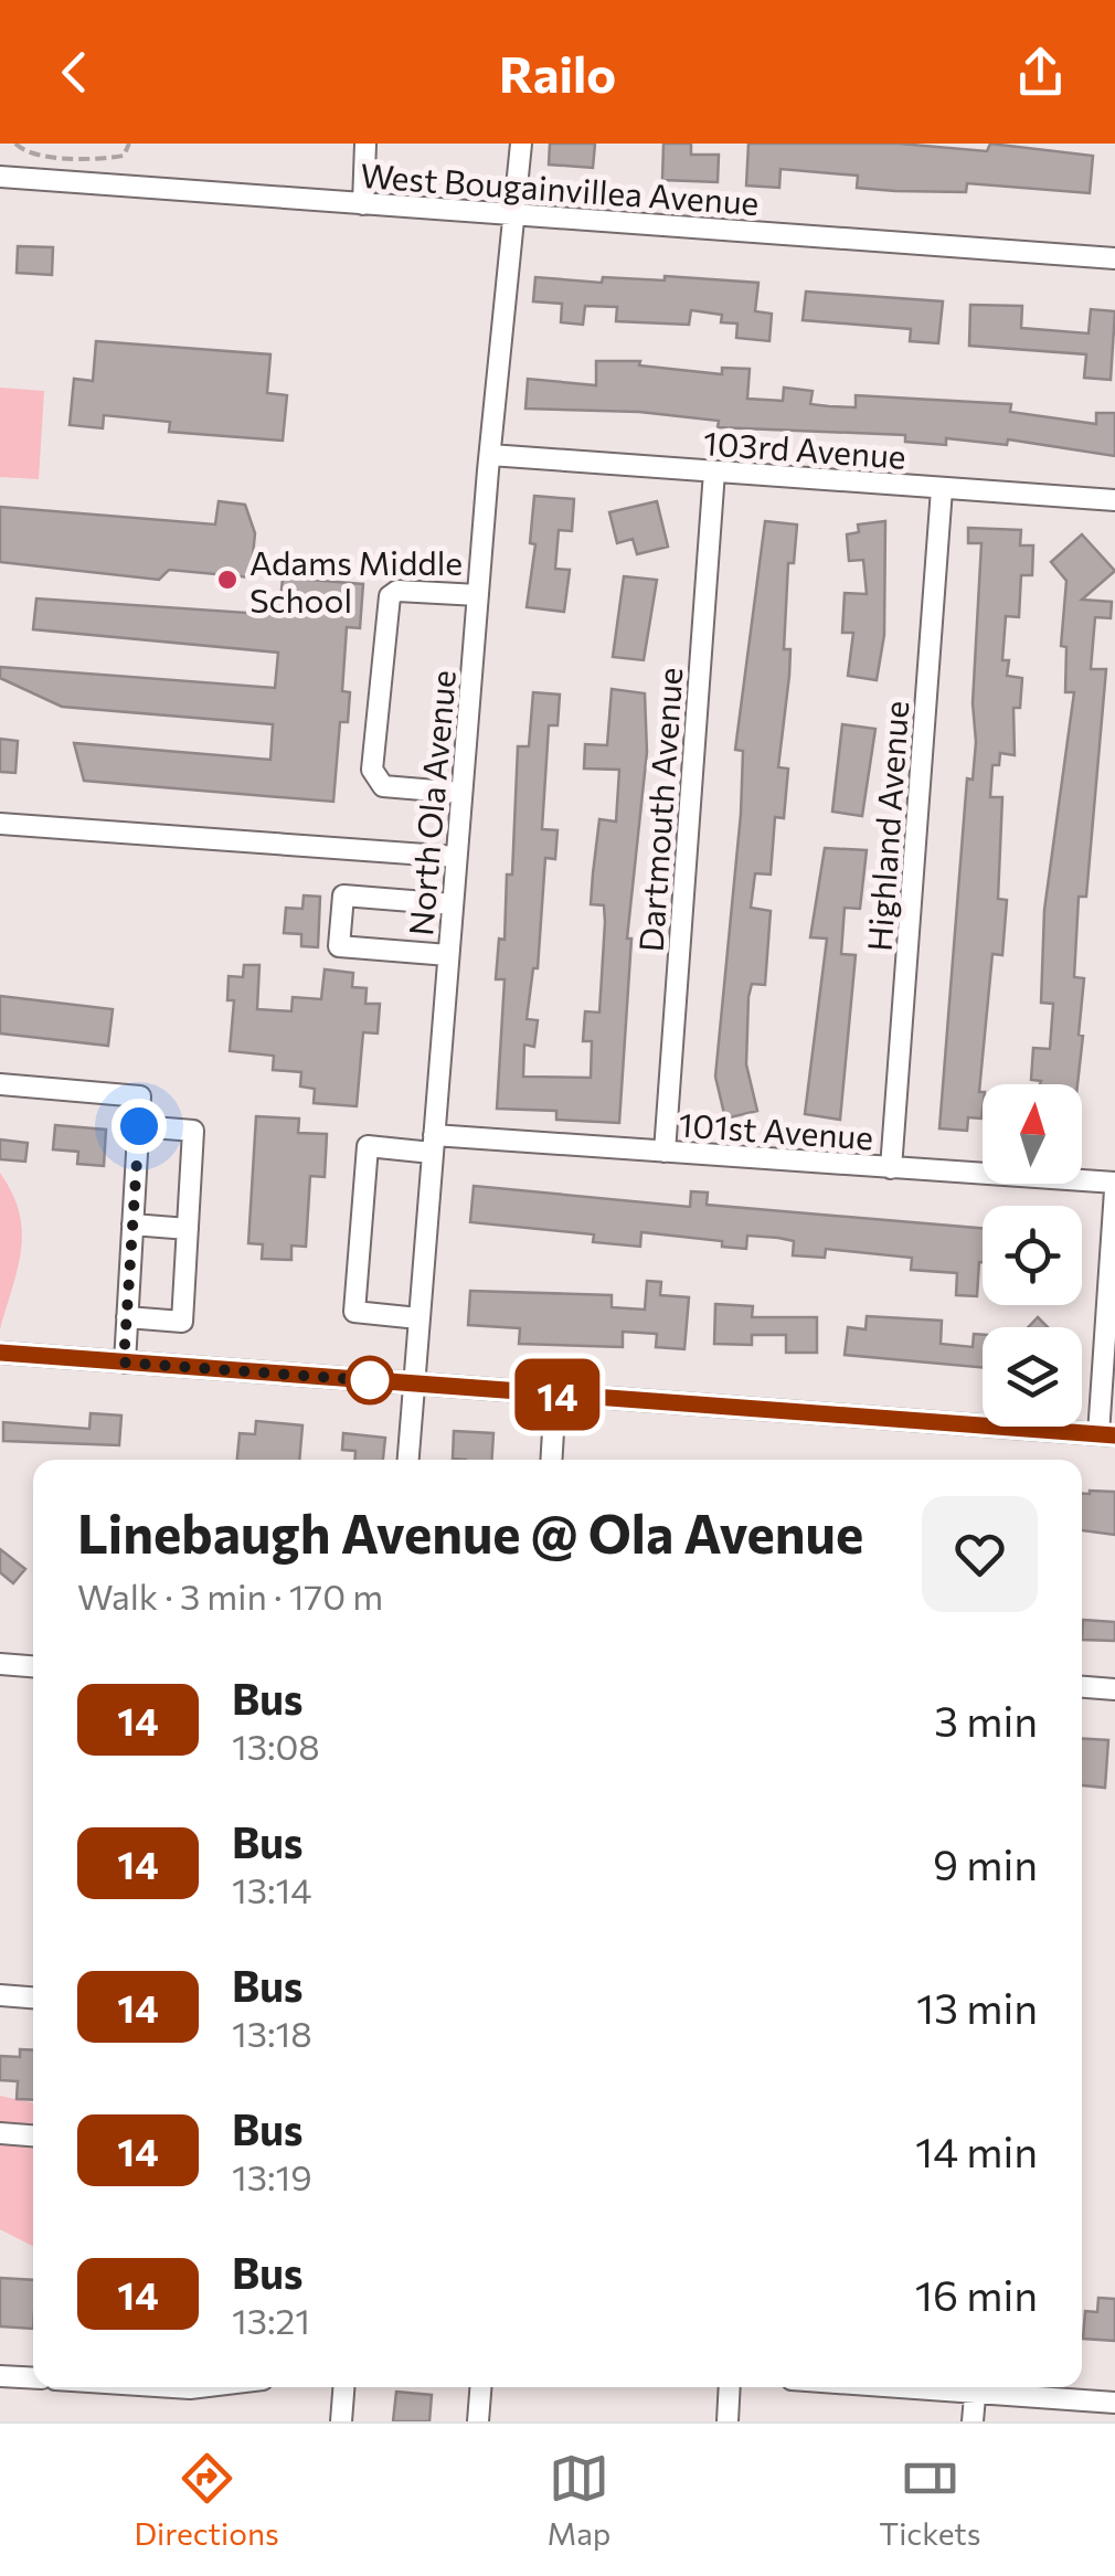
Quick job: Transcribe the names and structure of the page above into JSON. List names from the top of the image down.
{
  "streets": {
    "street": [
      "West Bougainvillea Avenue",
      "103rd Avenue",
      "North Ola Avenue",
      "Dartmouth Avenue",
      "Highland Avenue",
      "101st Avenue"
    ]
  },
  "crossings": [
    ["West Bougainvillea Avenue", "North Ola Avenue"],
    ["103rd Avenue", "North Ola Avenue"],
    ["103rd Avenue", "Dartmouth Avenue"],
    ["103rd Avenue", "Highland Avenue"],
    ["North Ola Avenue", "101st Avenue"],
    ["Dartmouth Avenue", "101st Avenue"],
    ["Highland Avenue", "101st Avenue"]
  ],
  "places": ["Adams Middle School"],
  "lines": ["bus line 14"],
  "north": "top",
  "page": {
    "header": "Railo",
    "on_map": "14",
    "heading": ["Linebaugh Avenue @ Ola Avenue", "Walk · 3 min · 170 m"],
    "list": [
      {
        "mark": "14",
        "name": "Bus",
        "note": "13:08",
        "value": "3 min"
      },
      {
        "mark": "14",
        "name": "Bus",
        "note": "13:14",
        "value": "9 min"
      },
      {
        "mark": "14",
        "name": "Bus",
        "note": "13:18",
        "value": "13 min"
      },
      {
        "mark": "14",
        "name": "Bus",
        "note": "13:19",
        "value": "14 min"
      },
      {
        "mark": "14",
        "name": "Bus",
        "note": "13:21",
        "value": "16 min"
      }
    ],
    "tabs": ["Directions", "Map", "Tickets"]
  }
}
